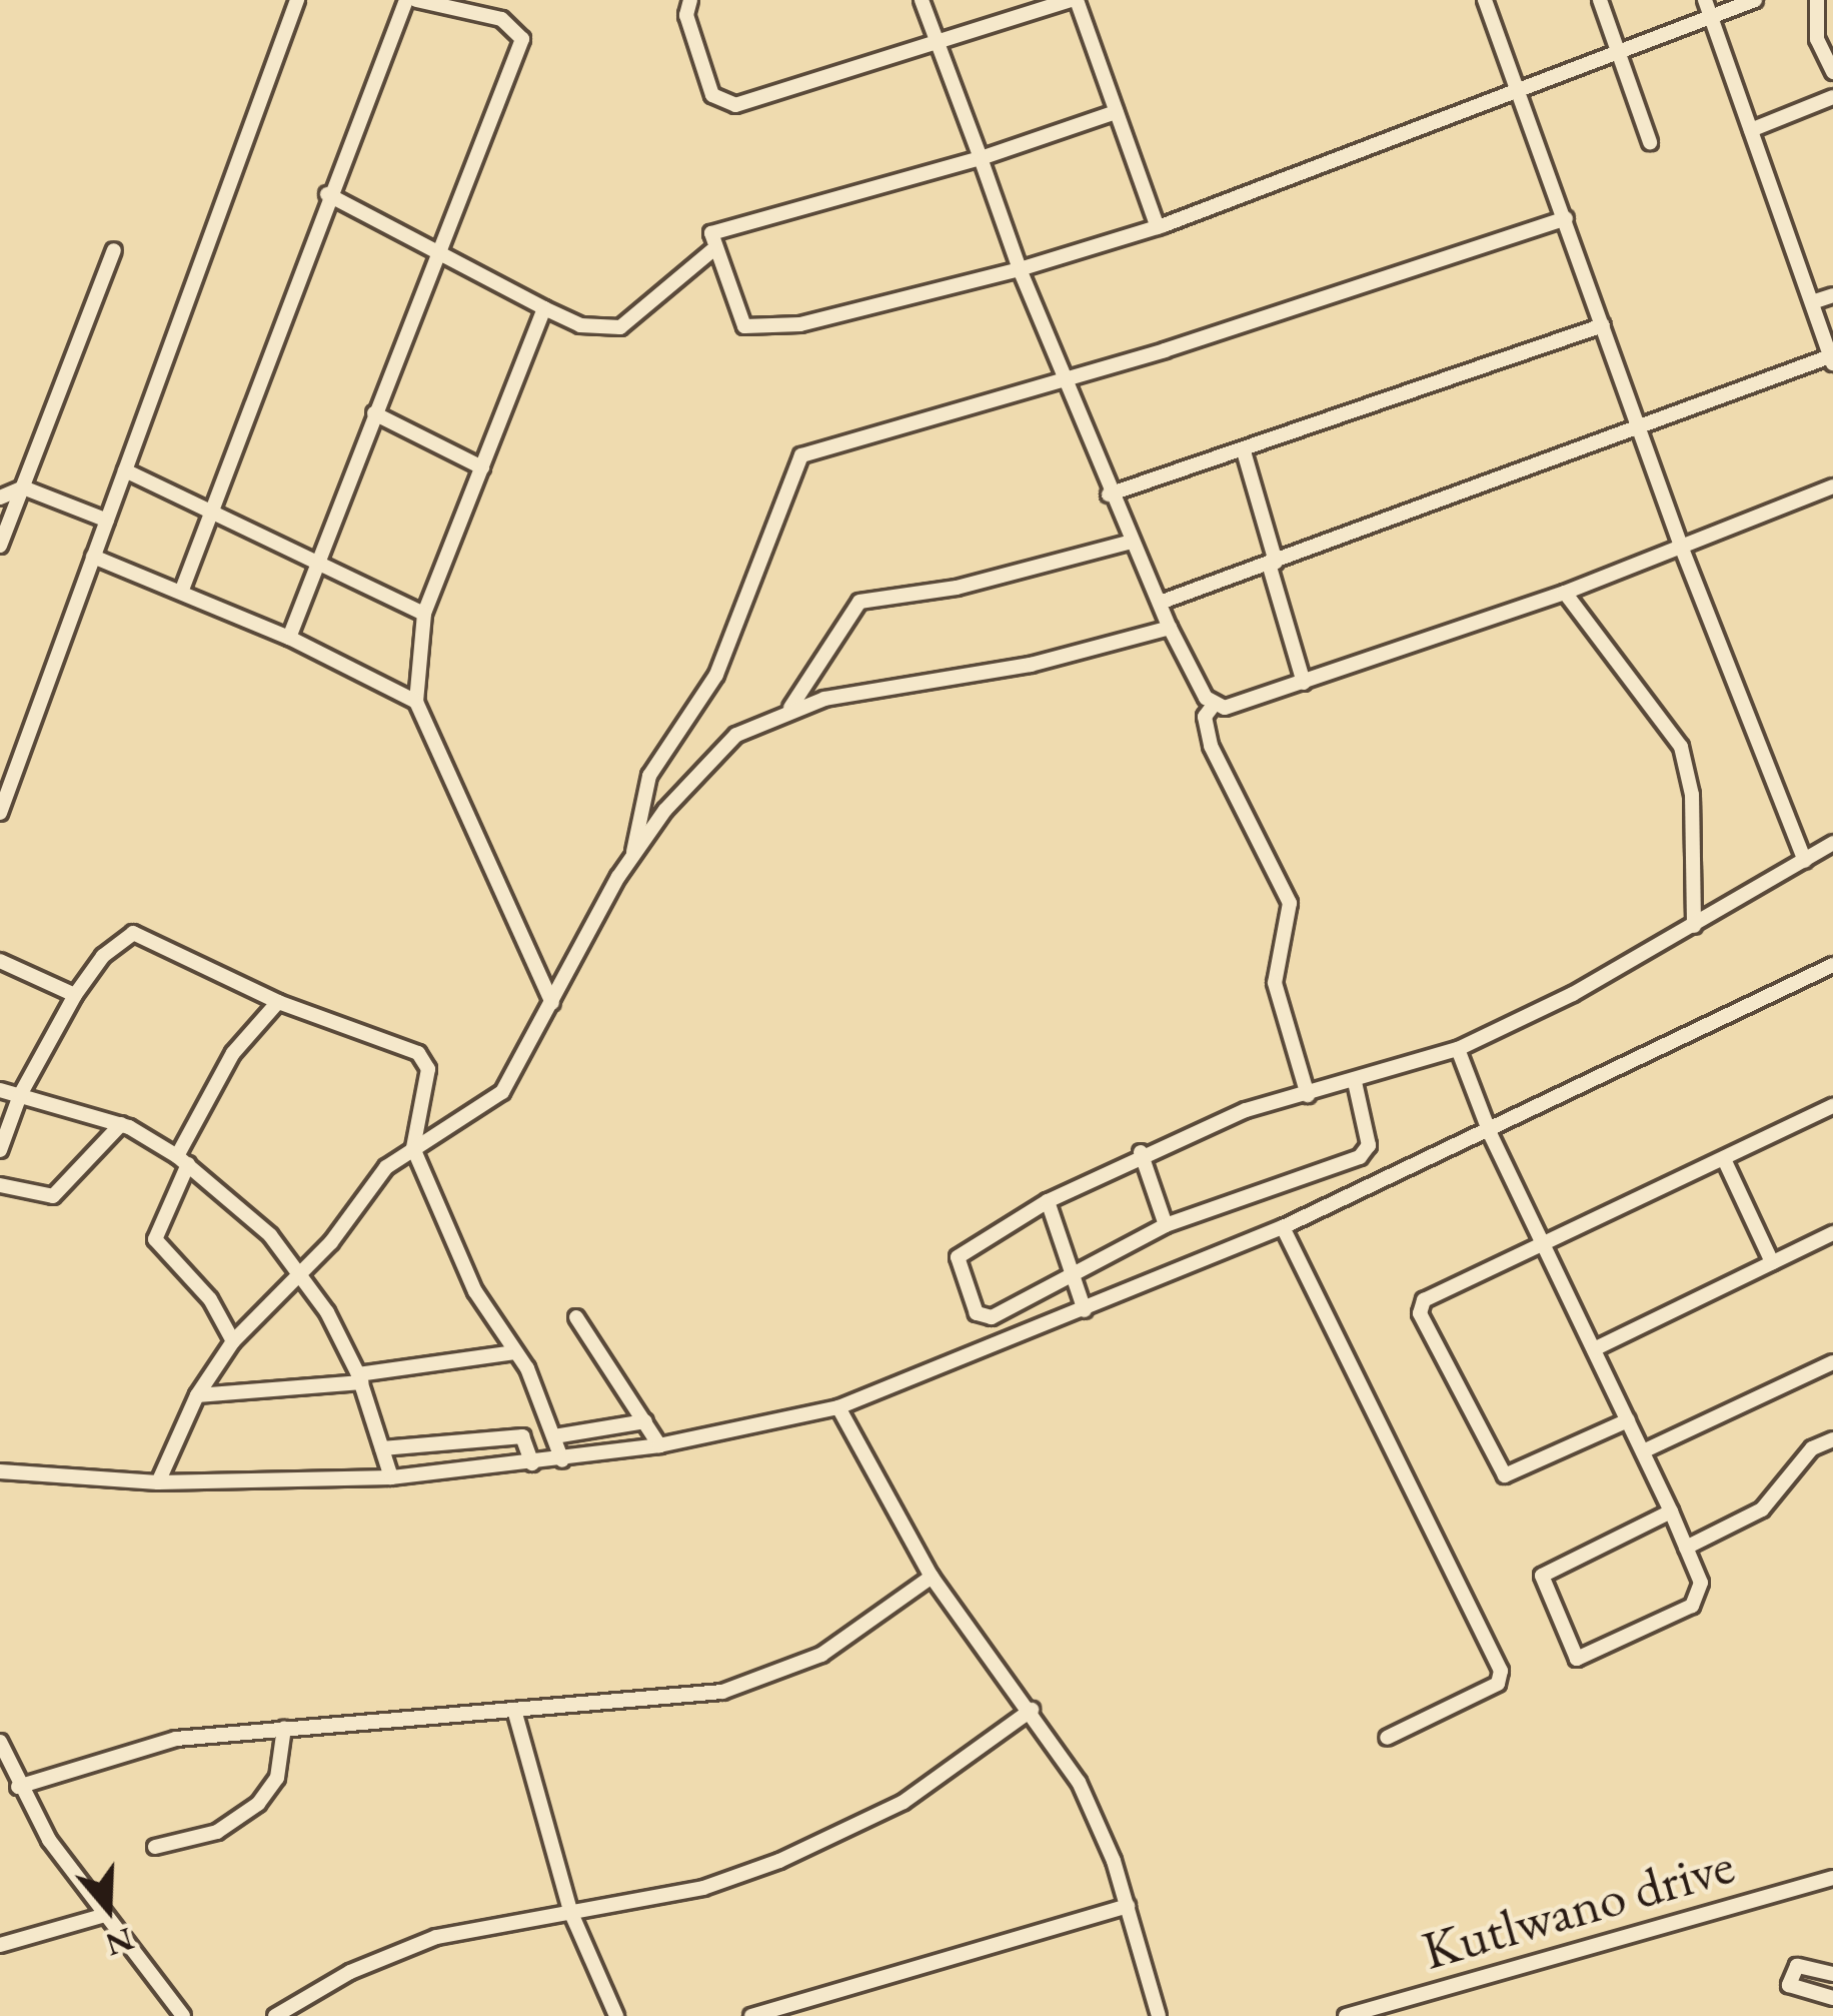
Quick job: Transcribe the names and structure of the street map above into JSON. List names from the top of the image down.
{
  "streets": {
    "street": ["Kutlwano drive"]
  },
  "north": "bottom"
}
